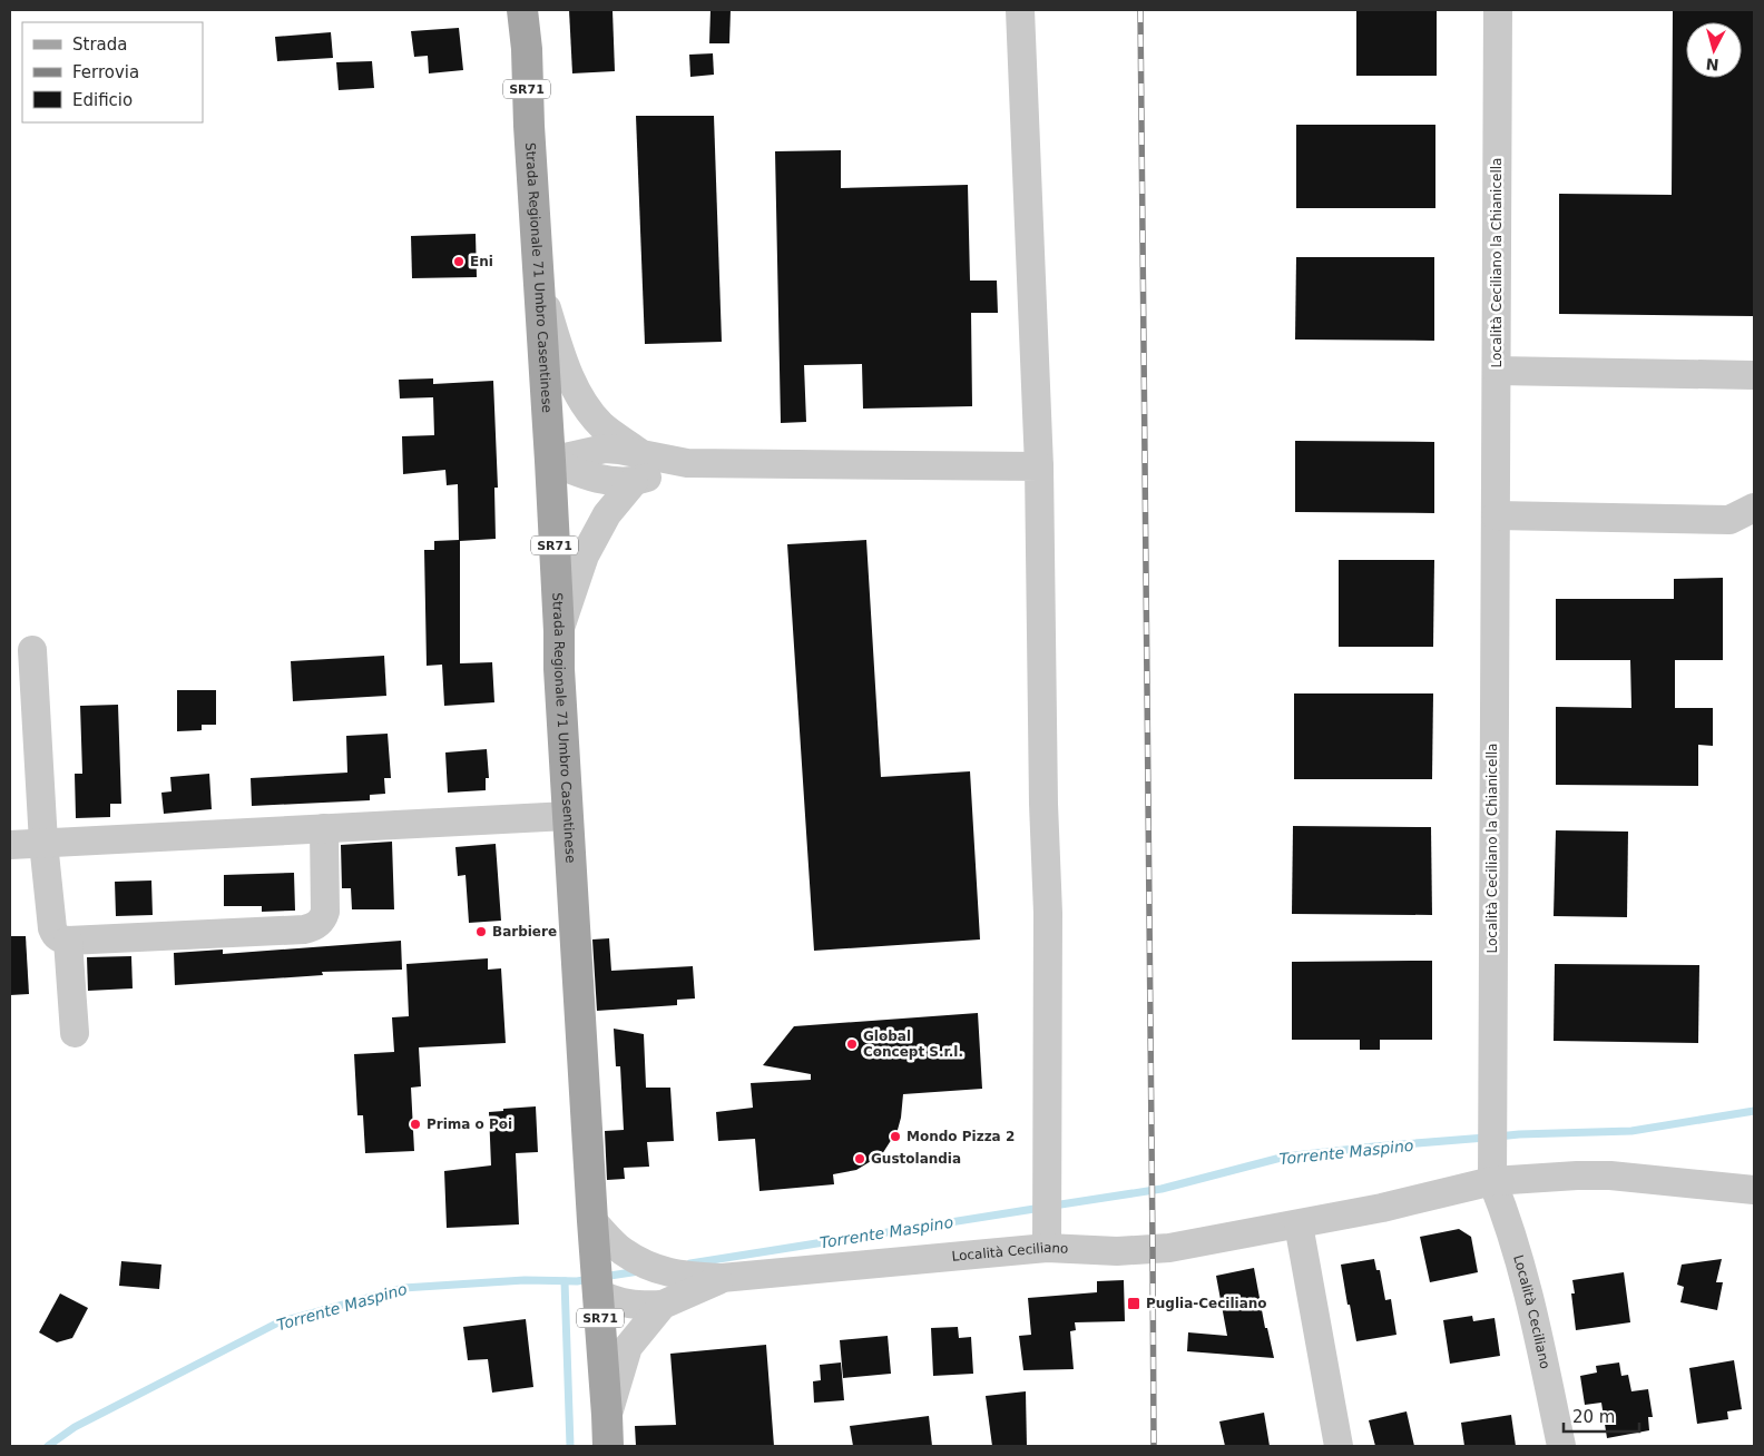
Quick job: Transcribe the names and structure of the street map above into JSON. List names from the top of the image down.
{
  "streets": {
    "main road": ["SR71", "Strada Regionale 71 Umbro Casentinese"],
    "street": ["Località Ceciliano la Chianicella", "Località Ceciliano"]
  },
  "crossings": [
    ["Località Ceciliano la Chianicella", "Località Ceciliano"]
  ],
  "water": ["Torrente Maspino"],
  "places": {
    "other": [
      "Eni",
      "Barbiere",
      "Global Concept S.r.l.",
      "Prima o Poi",
      "Mondo Pizza 2",
      "Gustolandia"
    ],
    "transit": ["Puglia-Ceciliano"]
  },
  "legend": ["Strada", "Ferrovia", "Edificio"],
  "scale_bar": "20 m",
  "north": "bottom"
}
